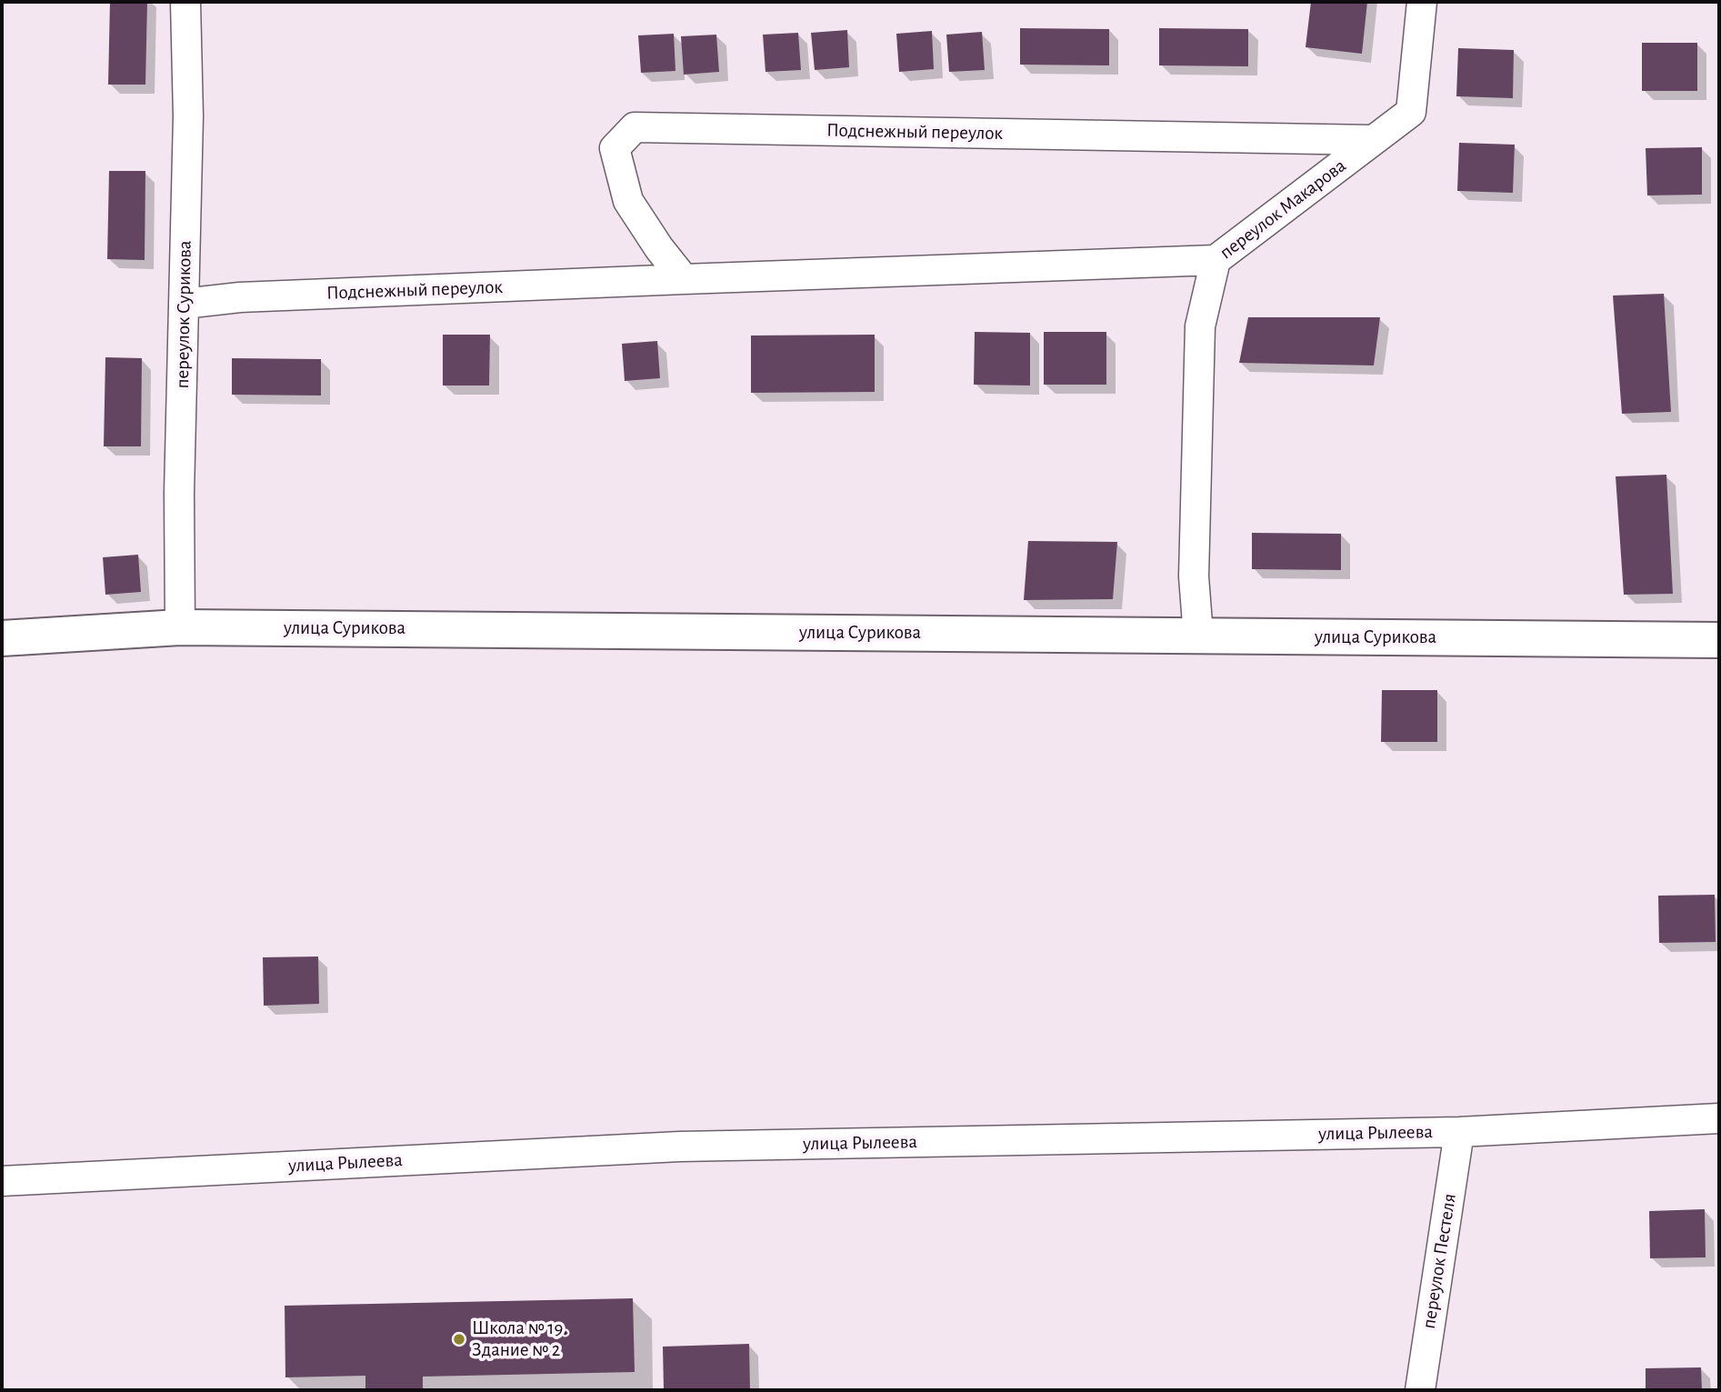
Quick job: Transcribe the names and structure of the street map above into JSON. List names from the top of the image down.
{
  "streets": {
    "main road": ["улица Сурикова"],
    "street": [
      "Подснежный переулок",
      "переулок Макарова",
      "переулок Сурикова",
      "улица Рылеева",
      "переулок Пестеля"
    ]
  },
  "crossings": [
    ["Подснежный переулок", "переулок Макарова"],
    ["Подснежный переулок", "переулок Сурикова"],
    ["переулок Макарова", "улица Сурикова"],
    ["переулок Сурикова", "улица Сурикова"],
    ["улица Рылеева", "переулок Пестеля"]
  ],
  "places": ["Школа № 19. Здание № 2"]
}
